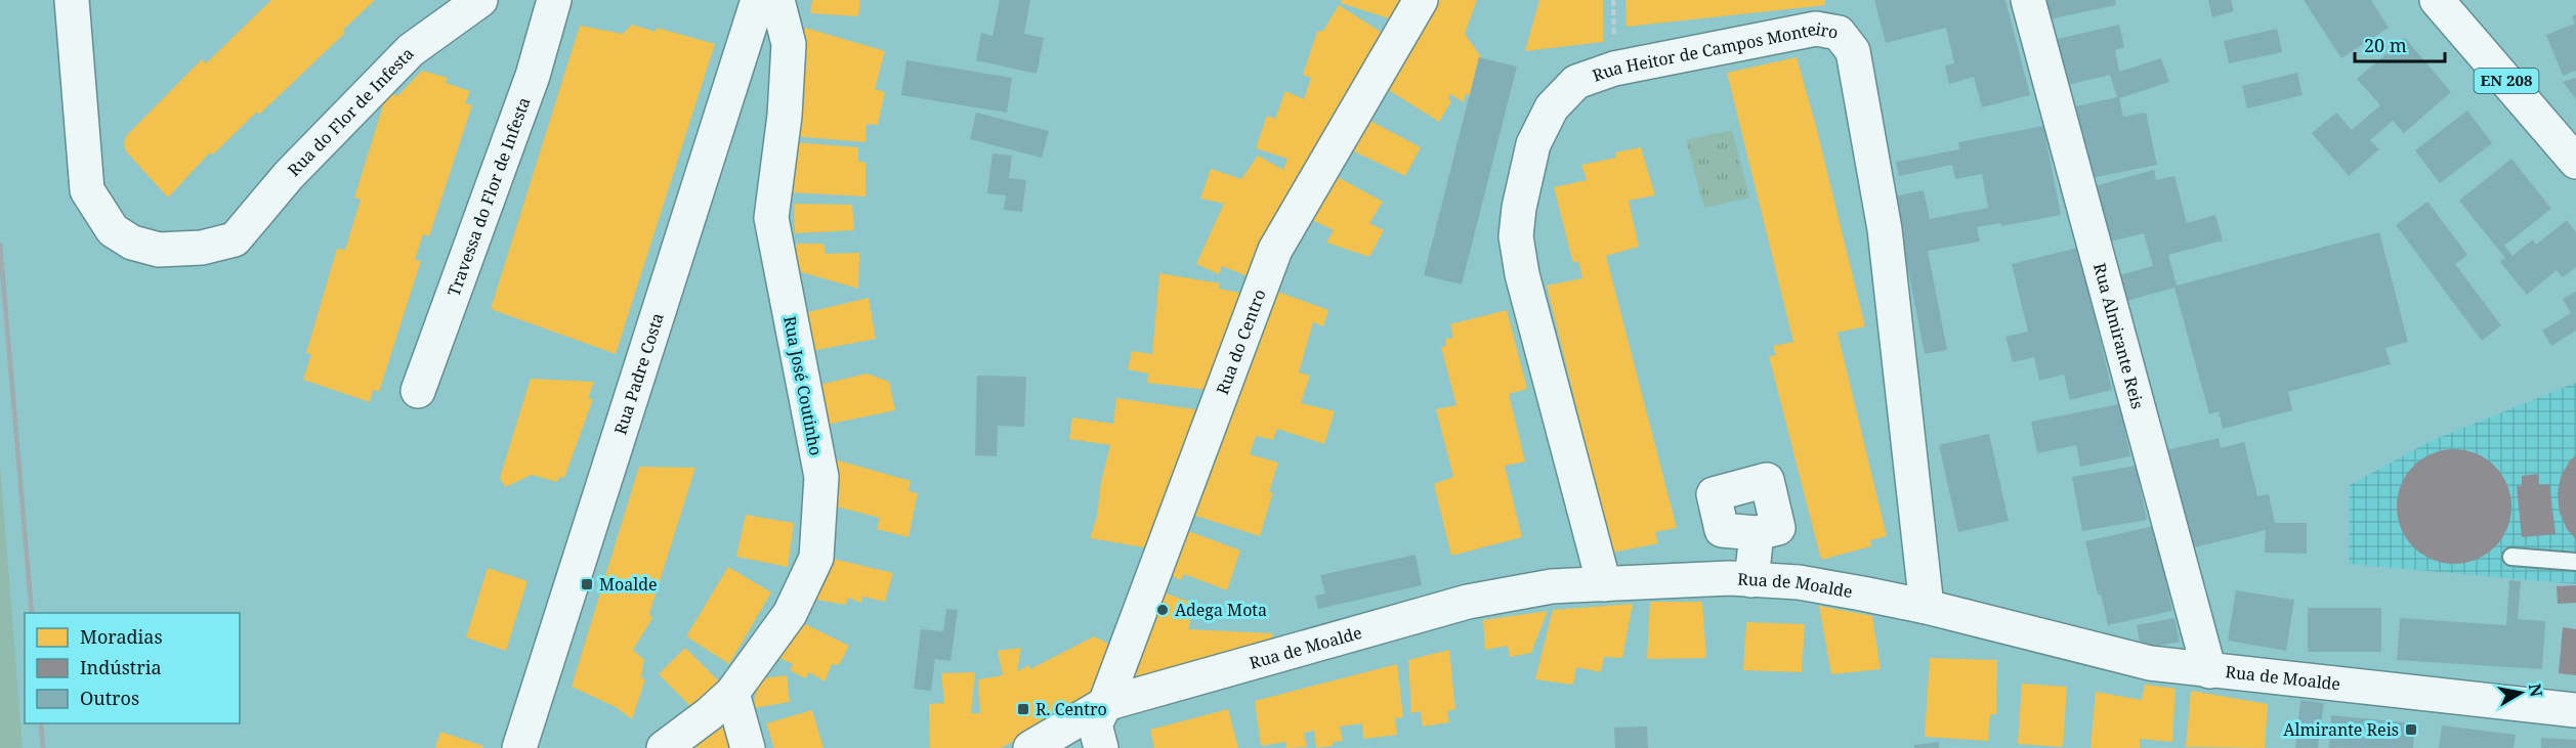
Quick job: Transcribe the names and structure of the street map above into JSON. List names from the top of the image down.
{
  "streets": {
    "street": [
      "Rua Heitor de Campos Monteiro",
      "EN 208",
      "Rua do Flor de Infesta",
      "Travessa do Flor de Infesta",
      "Rua Almirante Reis",
      "Rua do Centro",
      "Rua Padre Costa",
      "Rua José Coutinho",
      "Rua de Moalde"
    ]
  },
  "crossings": [
    ["Rua Heitor de Campos Monteiro", "Rua de Moalde"],
    ["Rua Almirante Reis", "Rua de Moalde"],
    ["Rua do Centro", "Rua de Moalde"]
  ],
  "places": {
    "transit": ["Moalde", "R. Centro", "Almirante Reis"],
    "other": ["Adega Mota"]
  },
  "legend": ["Moradias", "Indústria", "Outros"],
  "scale_bar": "20 m",
  "north": "right"
}
